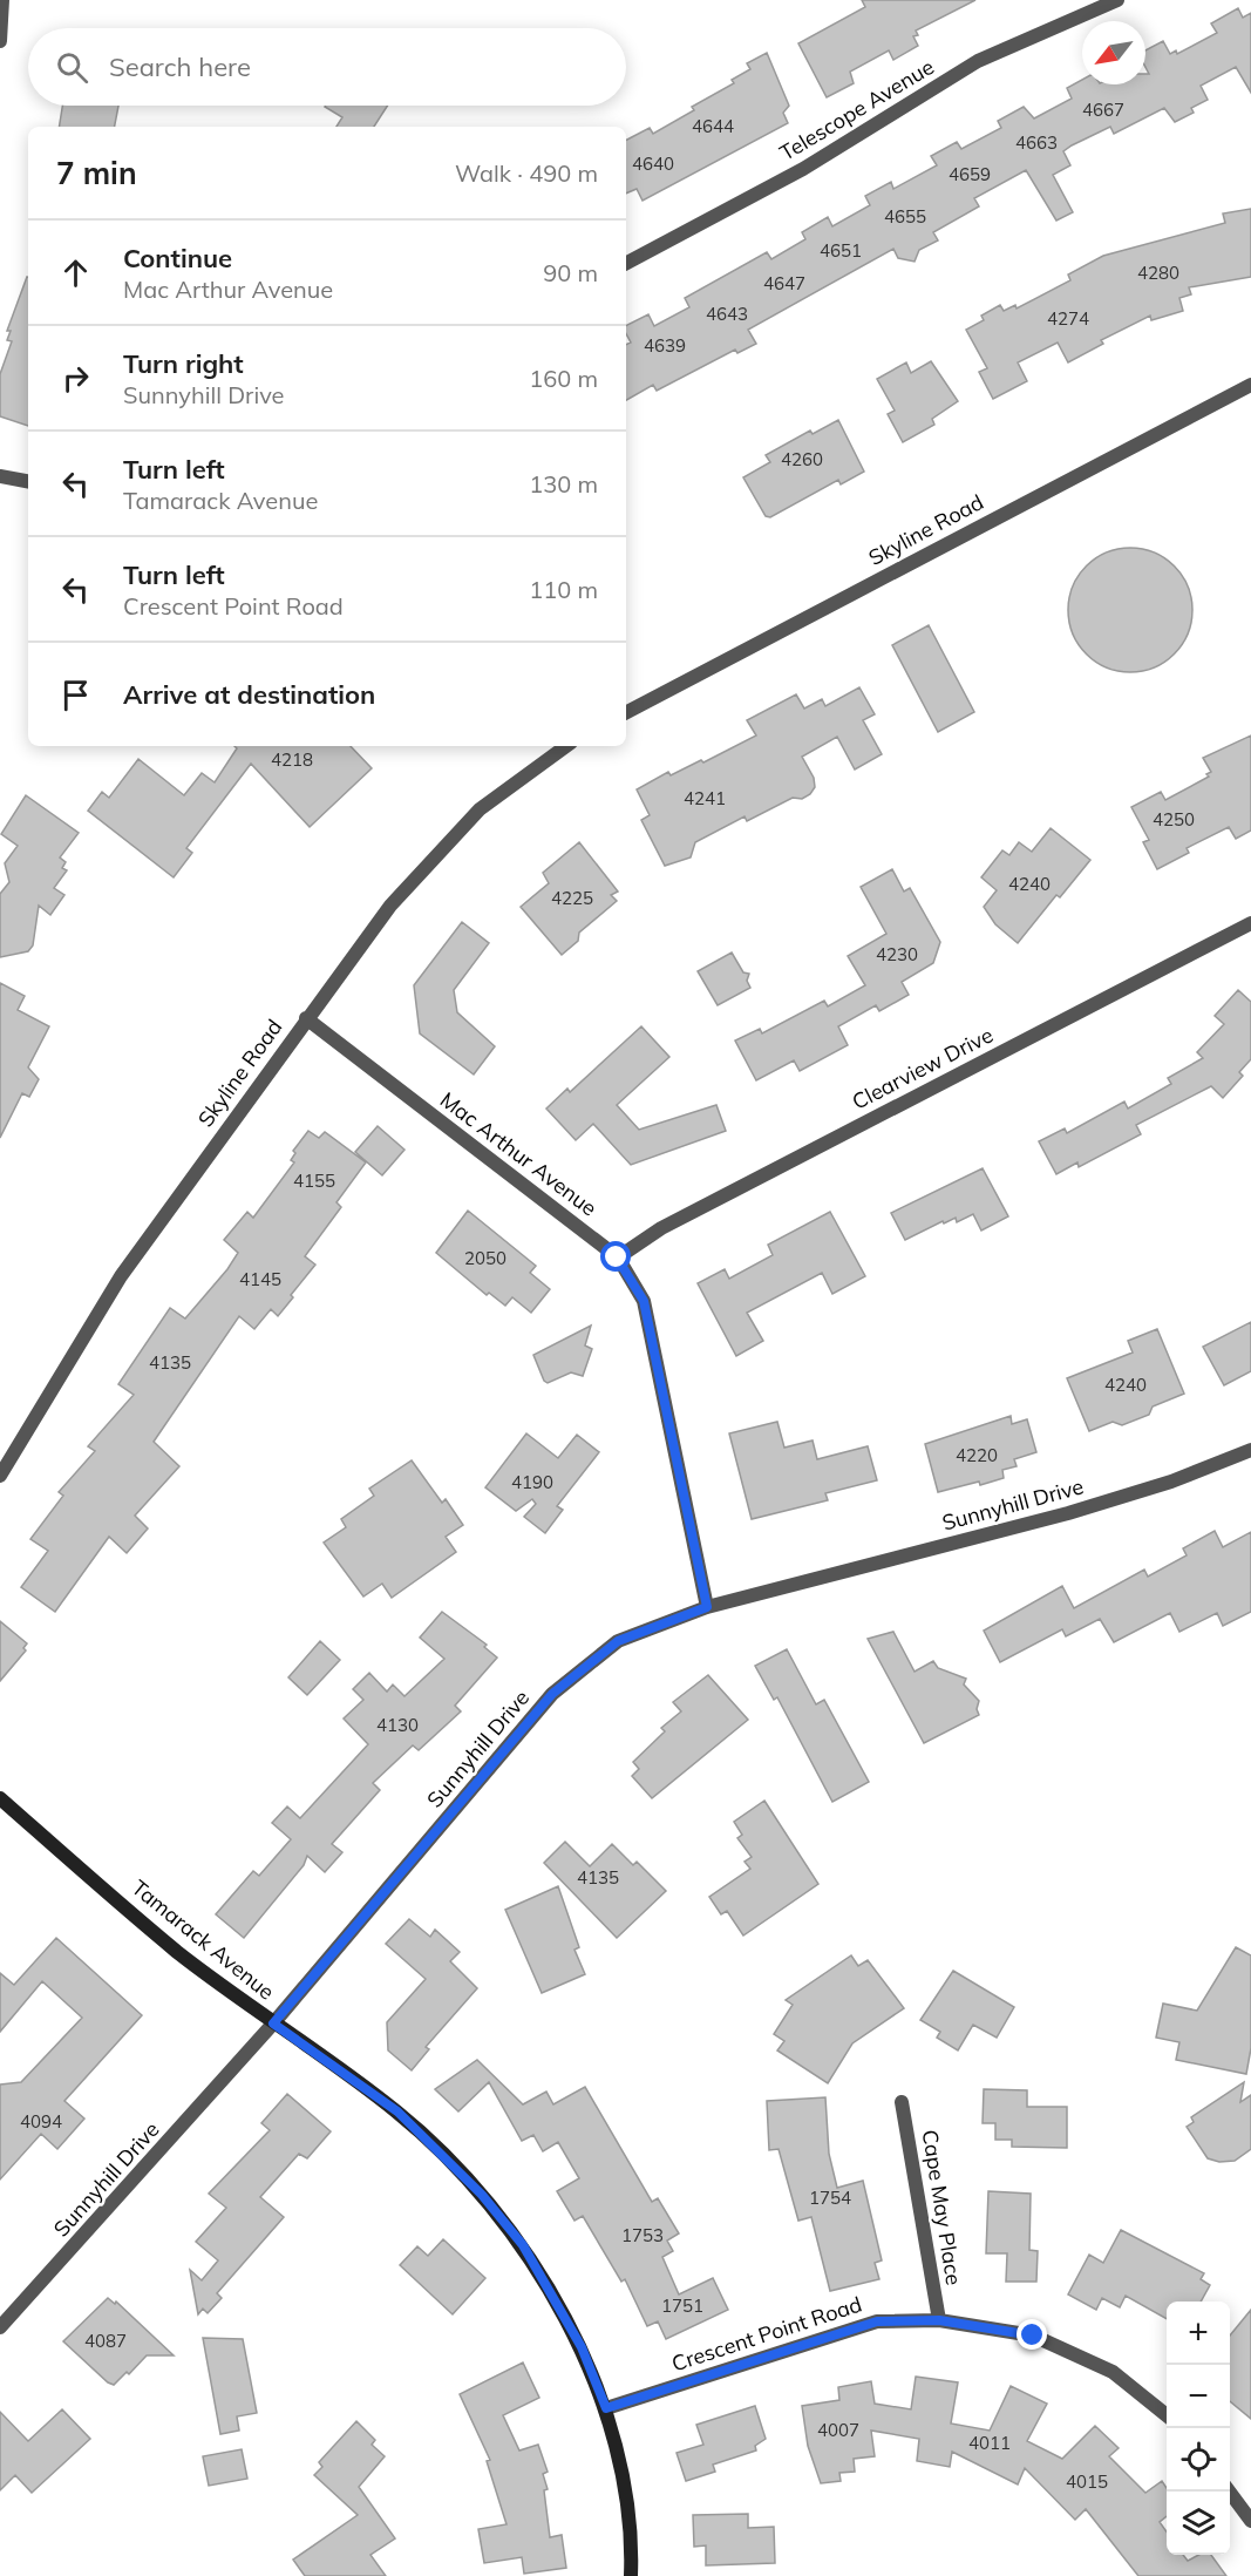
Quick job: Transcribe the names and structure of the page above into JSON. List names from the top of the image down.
{
  "streets": {
    "main road": ["Tamarack Avenue"],
    "street": [
      "Telescope Avenue",
      "Skyline Road",
      "Clearview Drive",
      "Mac Arthur Avenue",
      "Sunnyhill Drive",
      "Cape May Place",
      "Crescent Point Road"
    ]
  },
  "crossings": [
    ["Skyline Road", "Mac Arthur Avenue"],
    ["Clearview Drive", "Mac Arthur Avenue"],
    ["Mac Arthur Avenue", "Sunnyhill Drive"],
    ["Sunnyhill Drive", "Tamarack Avenue"],
    ["Tamarack Avenue", "Crescent Point Road"],
    ["Cape May Place", "Crescent Point Road"]
  ],
  "house_numbers": [
    "4667",
    "4644",
    "4663",
    "4640",
    "4659",
    "4655",
    "4651",
    "4280",
    "4647",
    "4643",
    "4274",
    "4639",
    "4260",
    "4218",
    "4241",
    "4250",
    "4240",
    "4225",
    "4230",
    "4155",
    "2050",
    "4145",
    "4135",
    "4240",
    "4220",
    "4190",
    "4130",
    "4135",
    "4094",
    "1754",
    "1753",
    "1751",
    "4087",
    "4007",
    "4011",
    "4015"
  ],
  "north": "bottom left",
  "page": {
    "search": "Search here",
    "heading": ["7 min", "Walk · 490 m"],
    "list": [
      ["Continue", "Mac Arthur Avenue", "90 m"],
      ["Turn right", "Sunnyhill Drive", "160 m"],
      ["Turn left", "Tamarack Avenue", "130 m"],
      ["Turn left", "Crescent Point Road", "110 m"],
      "Arrive at destination"
    ],
    "map_buttons": ["+", "−"]
  }
}
